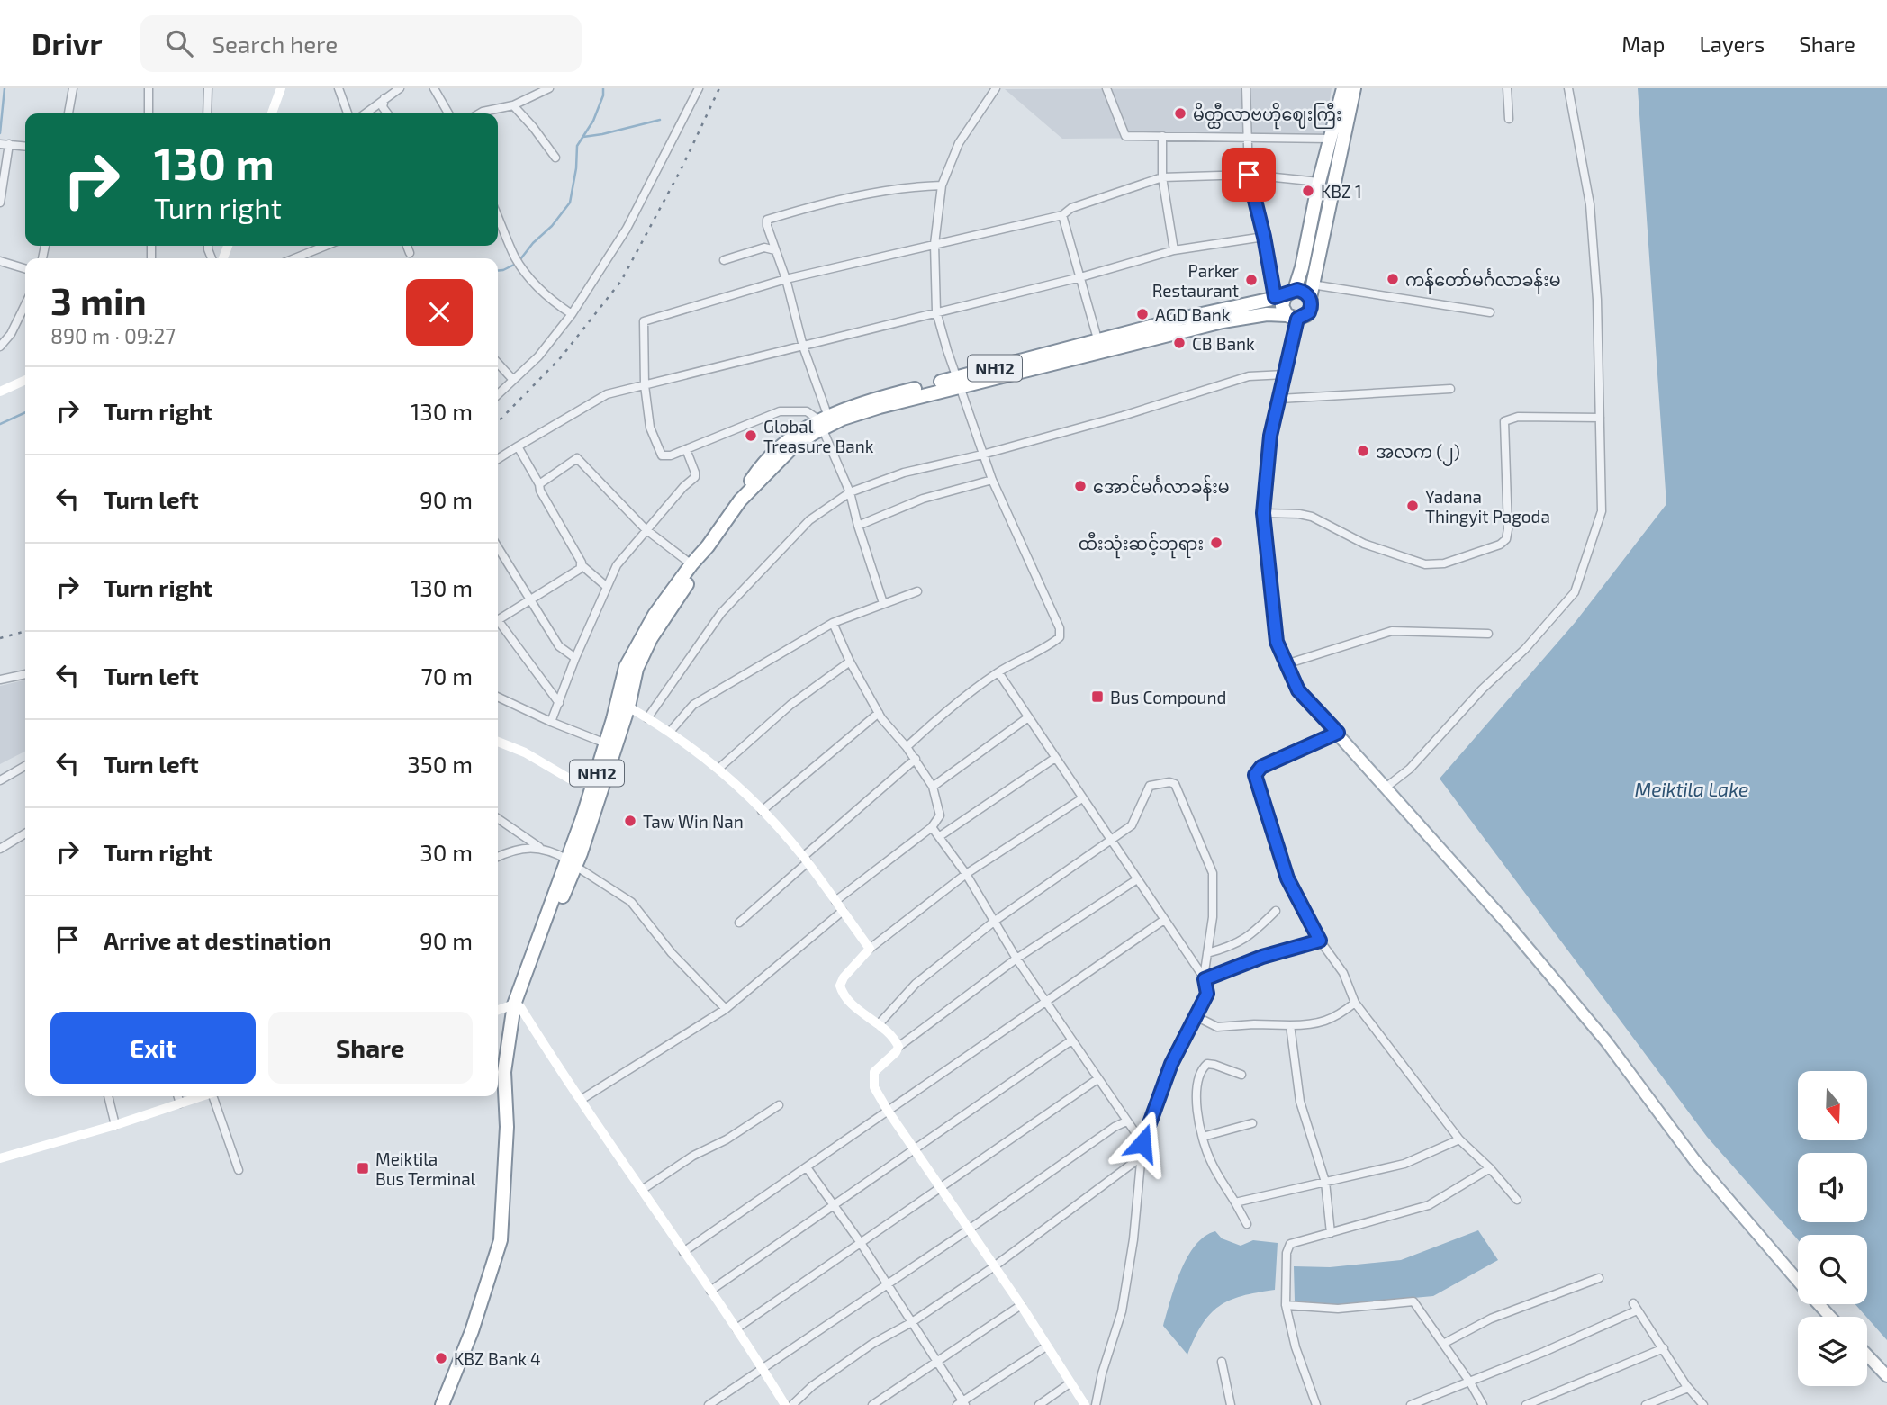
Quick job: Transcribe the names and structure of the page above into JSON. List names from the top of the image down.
{
  "streets": {
    "highway": ["NH12"]
  },
  "water": ["Meiktila Lake"],
  "places": {
    "other": [
      "မိတ္ထီလာဗဟိုဈေးကြီး",
      "KBZ 1",
      "ကန်တော်မင်္ဂလာခန်းမ",
      "Parker Restaurant",
      "AGD Bank",
      "CB Bank",
      "Global Treasure Bank",
      "အလက (၂)",
      "အောင်မင်္ဂလာခန်းမ",
      "Yadana Thingyit Pagoda",
      "ထီးသုံးဆင့်ဘုရား",
      "Taw Win Nan",
      "KBZ Bank 4"
    ],
    "transit": ["Bus Compound", "Meiktila Bus Terminal"]
  },
  "north": "bottom",
  "page": {
    "header": "Drivr",
    "search": "Search here",
    "nav": ["Map", "Layers", "Share"],
    "turn": ["130 m", "Turn right"],
    "heading": ["3 min", "890 m · 09:27"],
    "list": [
      {
        "name": "Turn right",
        "value": "130 m"
      },
      {
        "name": "Turn left",
        "value": "90 m"
      },
      {
        "name": "Turn right",
        "value": "130 m"
      },
      {
        "name": "Turn left",
        "value": "70 m"
      },
      {
        "name": "Turn left",
        "value": "350 m"
      },
      {
        "name": "Turn right",
        "value": "30 m"
      },
      {
        "name": "Arrive at destination",
        "value": "90 m"
      }
    ],
    "buttons": ["Exit", "Share"]
  }
}
